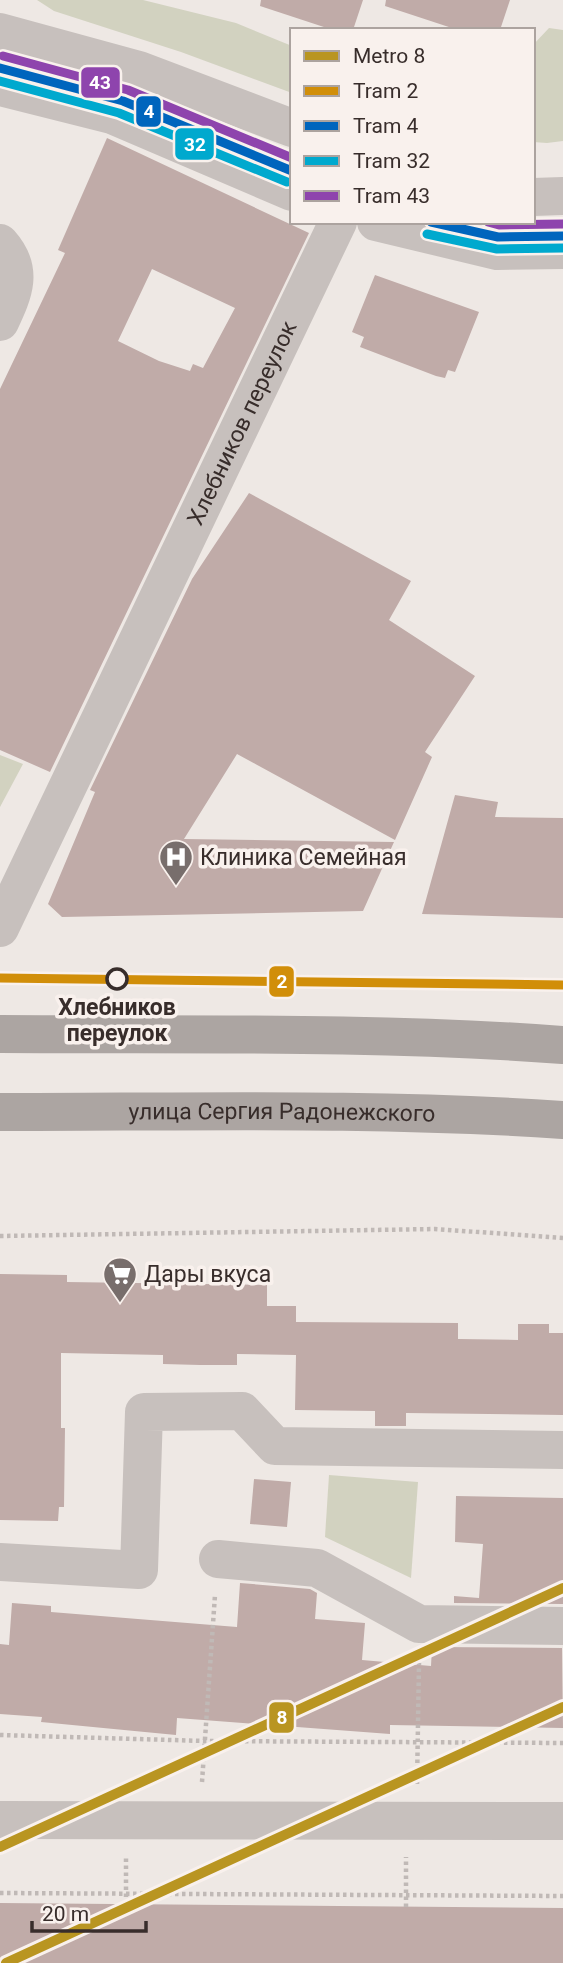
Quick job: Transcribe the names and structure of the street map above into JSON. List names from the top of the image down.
{
  "streets": {
    "main road": ["улица Сергия Радонежского"],
    "street": ["Хлебников переулок"]
  },
  "places": {
    "hospital": ["Клиника Семейная"],
    "other": ["Хлебников переулок"],
    "supermarket": ["Дары вкуса"]
  },
  "lines": [
    "tram line 43",
    "tram line 4",
    "tram line 32",
    "tram line 2",
    "metro line 8"
  ],
  "legend": [
    "Metro 8",
    "Tram 2",
    "Tram 4",
    "Tram 32",
    "Tram 43"
  ],
  "scale_bar": "20 m"
}
